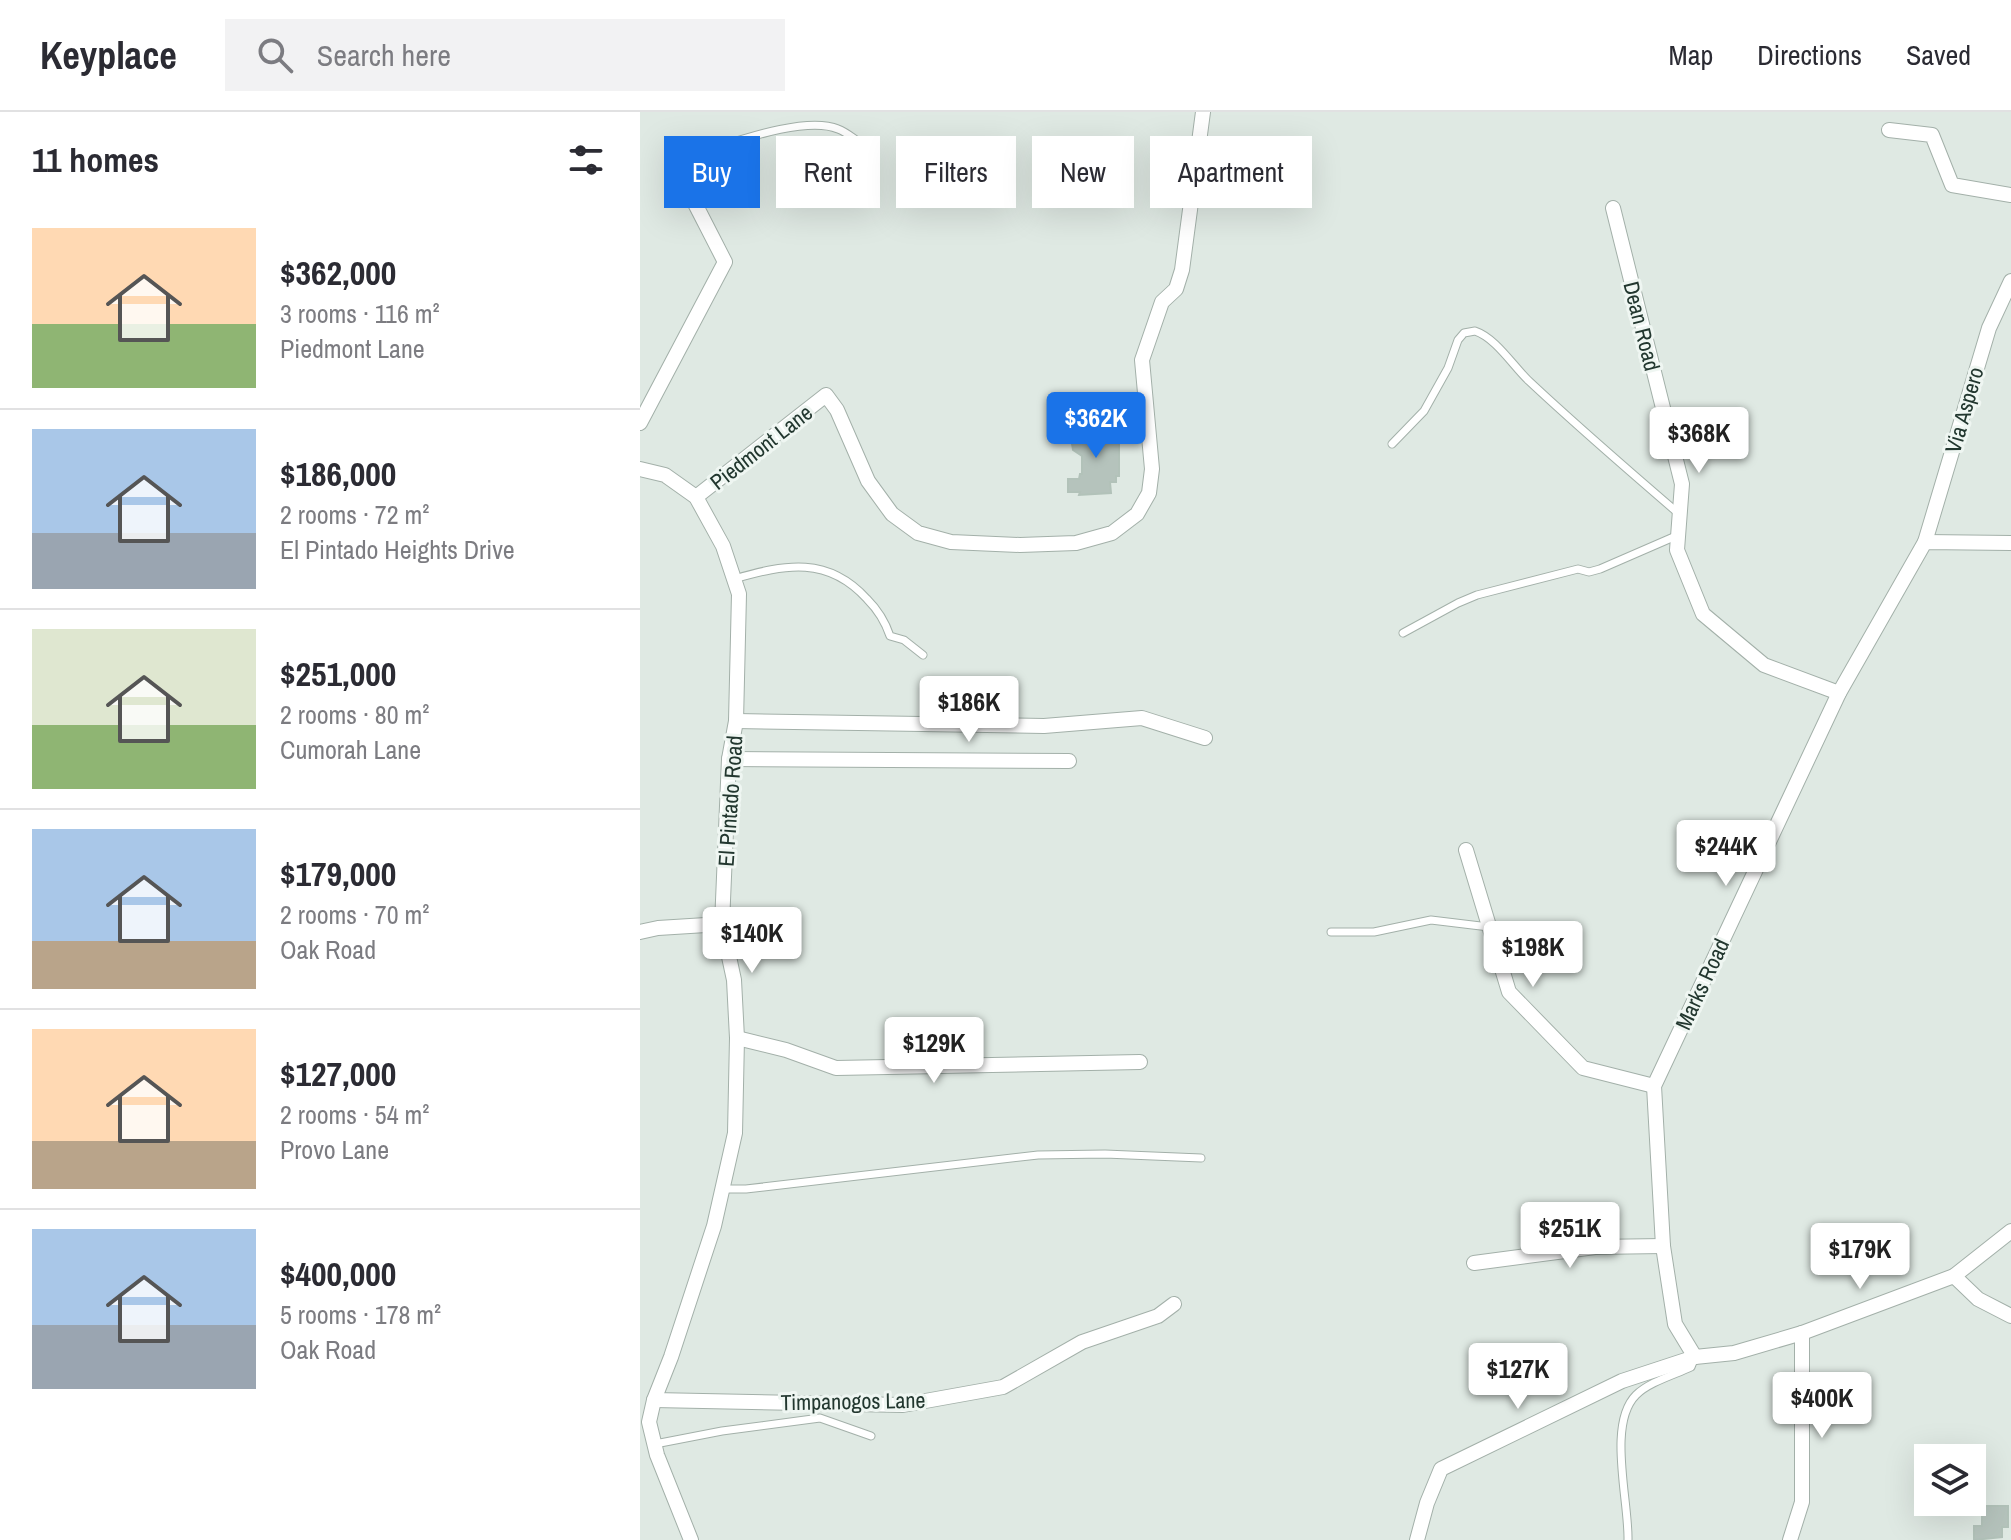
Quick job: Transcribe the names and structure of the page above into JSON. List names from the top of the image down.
{
  "streets": {
    "street": [
      "Dean Road",
      "Via Aspero",
      "Piedmont Lane",
      "El Pintado Road",
      "Marks Road",
      "Timpanogos Lane"
    ]
  },
  "crossings": [
    ["Dean Road", "Marks Road"],
    ["Via Aspero", "Marks Road"],
    ["Piedmont Lane", "El Pintado Road"],
    ["El Pintado Road", "Timpanogos Lane"]
  ],
  "page": {
    "header": "Keyplace",
    "search": "Search here",
    "nav": ["Map", "Directions", "Saved"],
    "heading": "11 homes",
    "chip": [
      "Buy",
      "Rent",
      "Filters",
      "New",
      "Apartment"
    ],
    "list": [
      {
        "name": "$362,000",
        "note": "3 rooms · 116 m² · Piedmont Lane"
      },
      {
        "name": "$186,000",
        "note": "2 rooms · 72 m² · El Pintado Heights Drive"
      },
      {
        "name": "$251,000",
        "note": "2 rooms · 80 m² · Cumorah Lane"
      },
      {
        "name": "$179,000",
        "note": "2 rooms · 70 m² · Oak Road"
      },
      {
        "name": "$127,000",
        "note": "2 rooms · 54 m² · Provo Lane"
      },
      {
        "name": "$400,000",
        "note": "5 rooms · 178 m² · Oak Road"
      }
    ],
    "price": [
      "$362K",
      "$368K",
      "$186K",
      "$244K",
      "$140K",
      "$198K",
      "$129K",
      "$251K",
      "$179K",
      "$127K",
      "$400K"
    ]
  }
}
